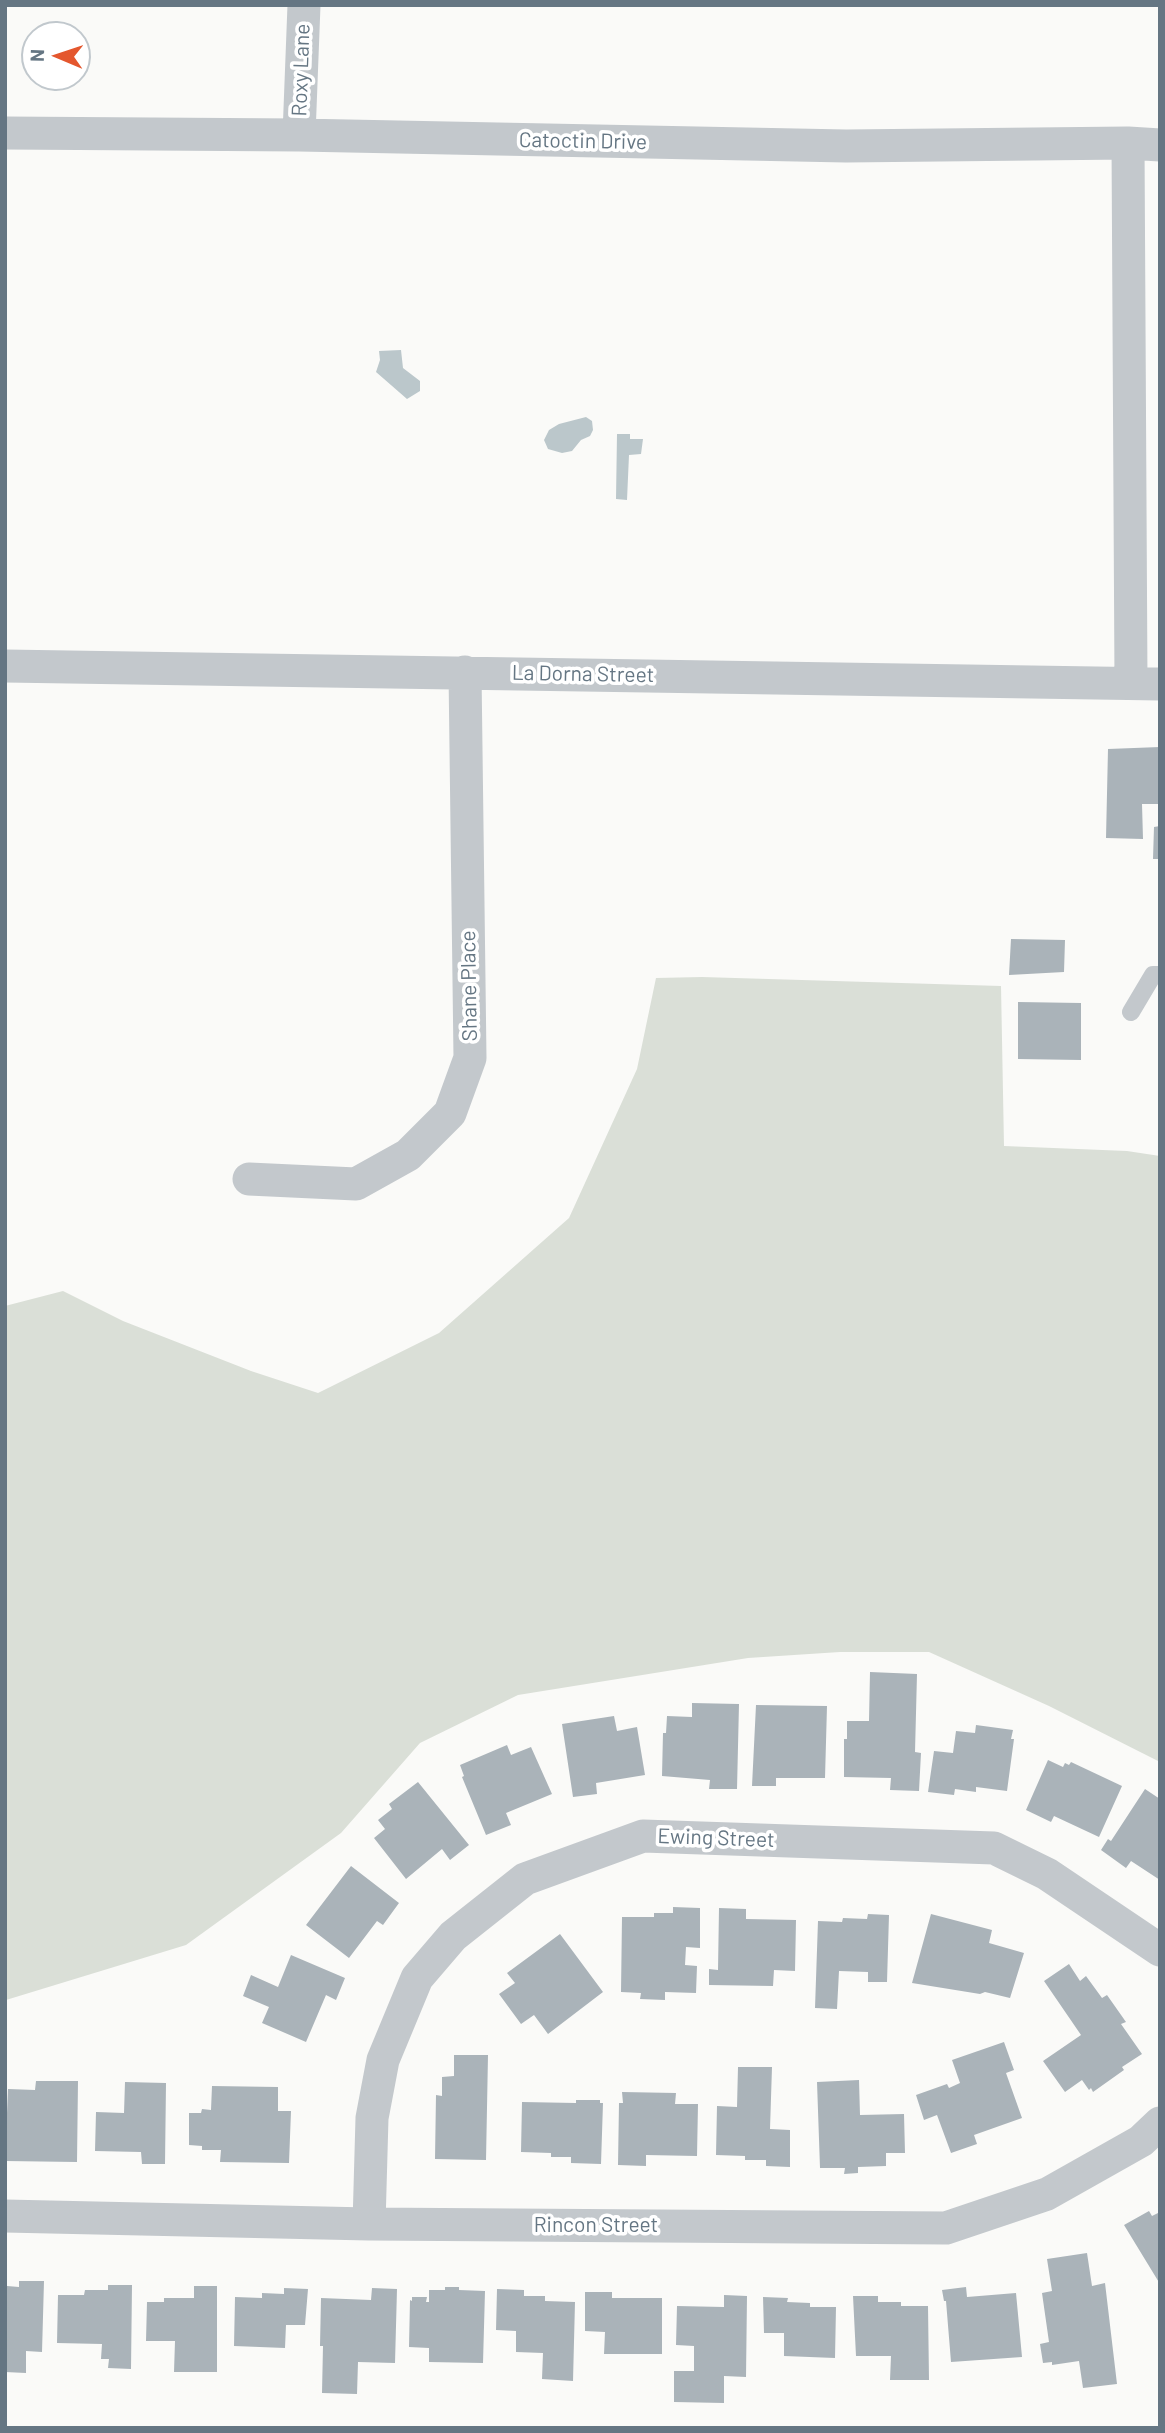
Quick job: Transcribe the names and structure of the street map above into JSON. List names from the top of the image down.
{
  "streets": {
    "street": [
      "Roxy Lane",
      "Catoctin Drive",
      "La Dorna Street",
      "Shane Place",
      "Ewing Street",
      "Rincon Street"
    ]
  },
  "crossings": [
    ["Roxy Lane", "Catoctin Drive"],
    ["La Dorna Street", "Shane Place"],
    ["Ewing Street", "Rincon Street"]
  ],
  "north": "left"
}
